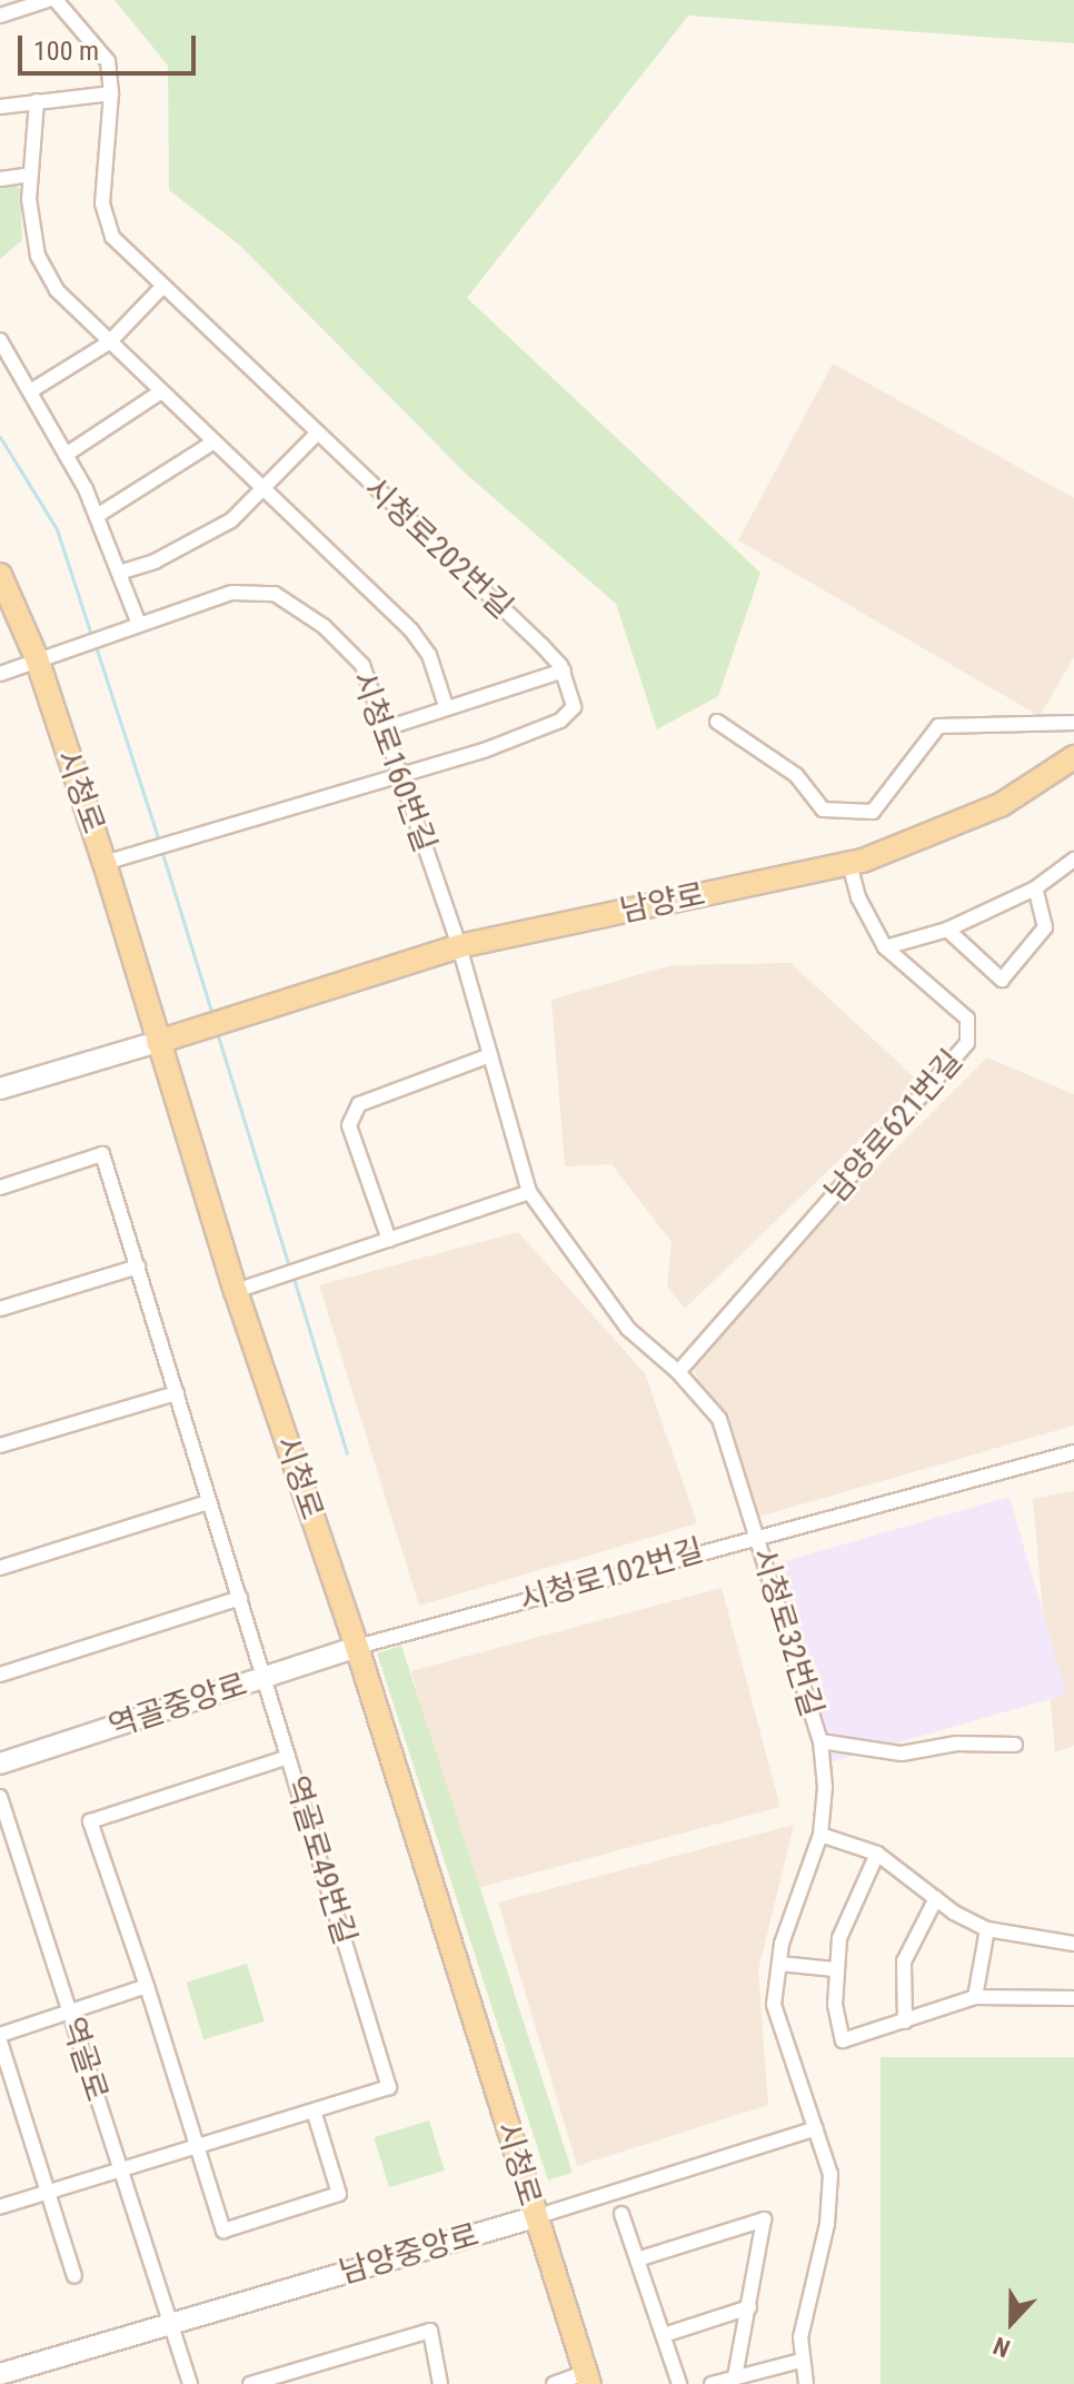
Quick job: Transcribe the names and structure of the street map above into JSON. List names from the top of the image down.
{
  "streets": {
    "main road": ["시청로", "남양로"],
    "street": [
      "시청로202번길",
      "시청로160번길",
      "남양로621번길",
      "시청로102번길",
      "시청로32번길",
      "역골중앙로",
      "역골로49번길",
      "역골로",
      "남양중앙로"
    ]
  },
  "crossings": [
    ["시청로160번길", "시청로"],
    ["시청로160번길", "남양로"],
    ["시청로160번길", "시청로32번길"],
    ["시청로", "남양로"],
    ["시청로", "시청로102번길"],
    ["시청로", "역골중앙로"],
    ["시청로", "남양중앙로"],
    ["남양로", "시청로32번길"],
    ["남양로621번길", "시청로32번길"],
    ["시청로102번길", "시청로32번길"],
    ["시청로102번길", "역골중앙로"],
    ["시청로32번길", "남양중앙로"],
    ["역골로49번길", "역골로"],
    ["역골로", "남양중앙로"]
  ],
  "scale_bar": "100 m",
  "north": "bottom"
}
